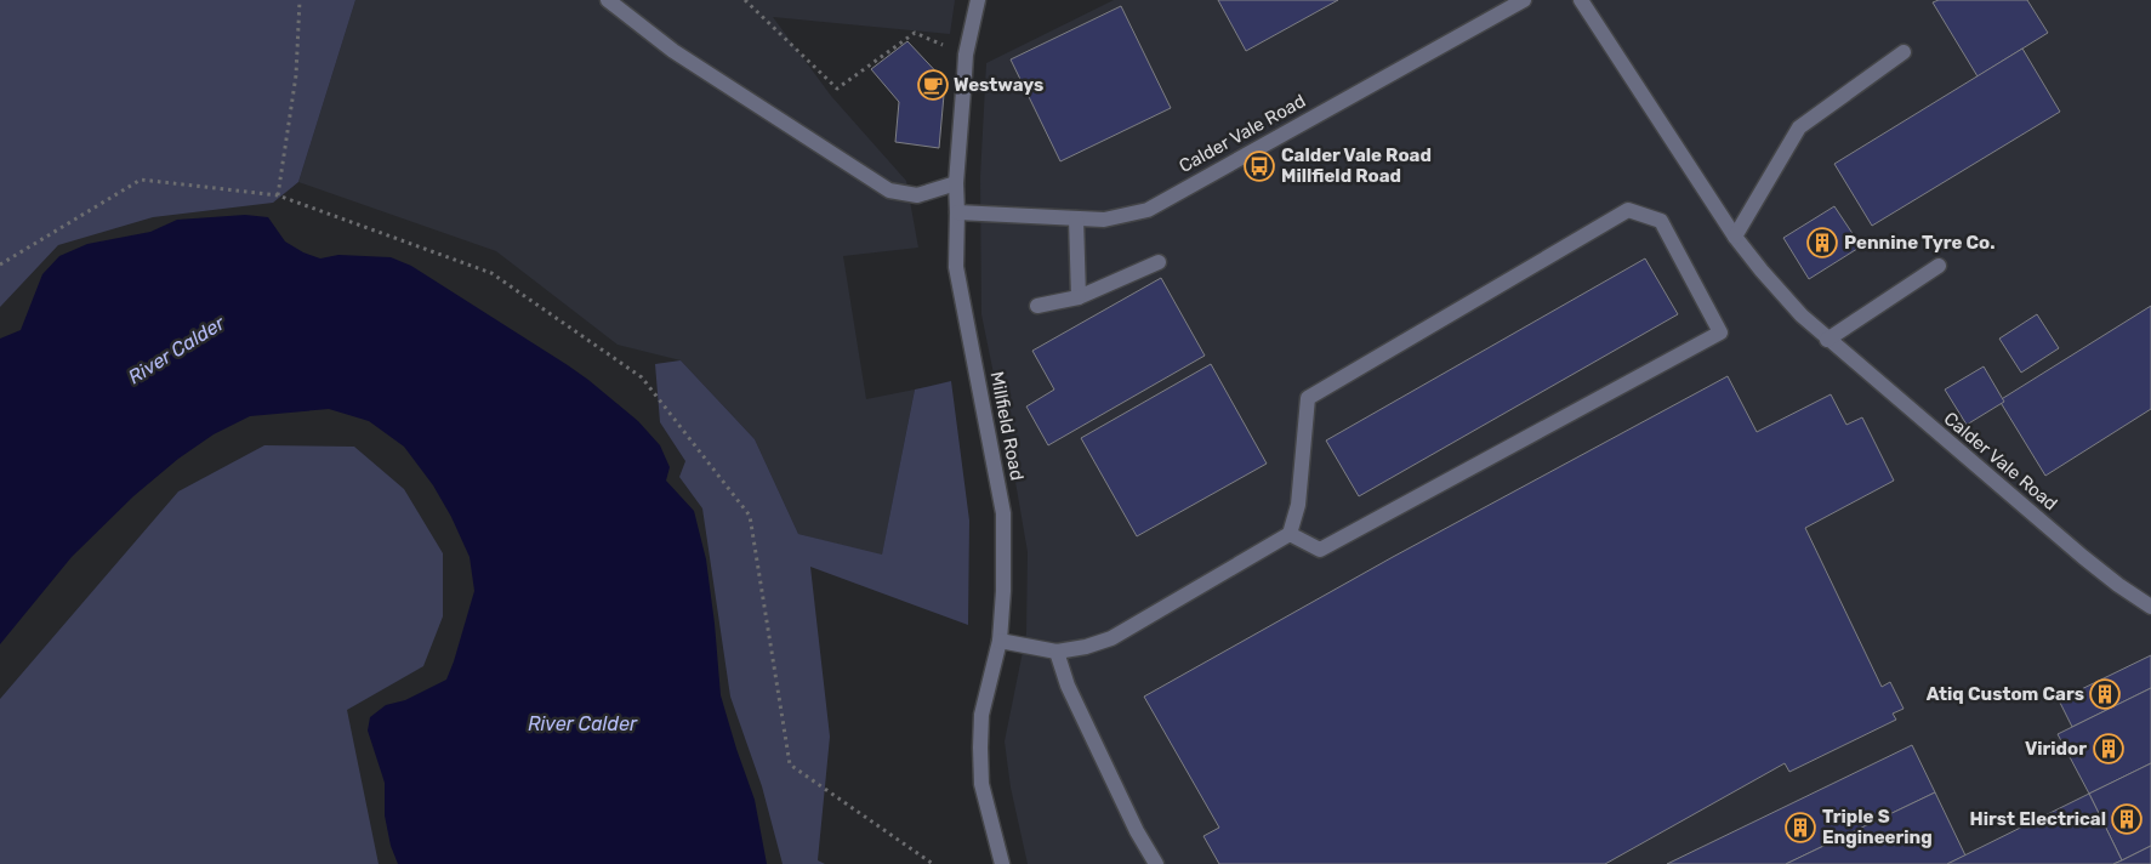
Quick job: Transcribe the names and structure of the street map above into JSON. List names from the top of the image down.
{
  "streets": {
    "street": ["Calder Vale Road", "Millfield Road"]
  },
  "crossings": [
    ["Calder Vale Road", "Millfield Road"]
  ],
  "water": ["River Calder"],
  "places": {
    "cafe": ["Westways"],
    "bus stop": ["Calder Vale Road Millfield Road"],
    "building": [
      "Pennine Tyre Co.",
      "Atiq Custom Cars",
      "Viridor",
      "Hirst Electrical",
      "Triple S Engineering"
    ]
  }
}
